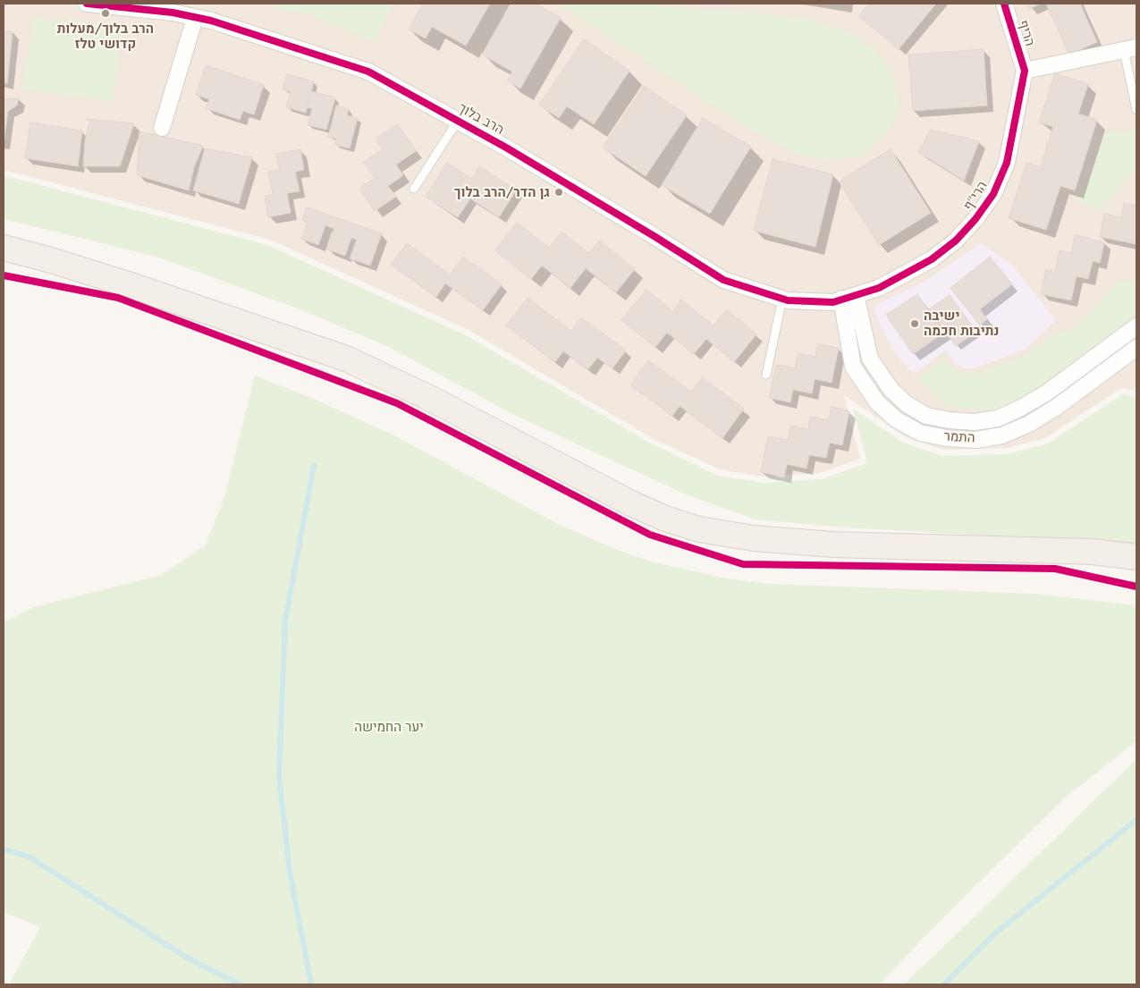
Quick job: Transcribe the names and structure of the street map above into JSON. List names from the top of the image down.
{
  "streets": {
    "street": [
      "הריף",
      "הרב בלוך",
      "הרי\"ף",
      "התמר"
    ]
  },
  "crossings": [
    ["הריף", "הרי\"ף"],
    ["הרב בלוך", "הרי\"ף"],
    ["הרב בלוך", "התמר"]
  ],
  "parks": ["יער החמישה"],
  "places": ["הרב בלוך/מעלות קדושי טלז", "גן הדר/הרב בלוך", "ישיבה נתיבות חכמה"]
}
